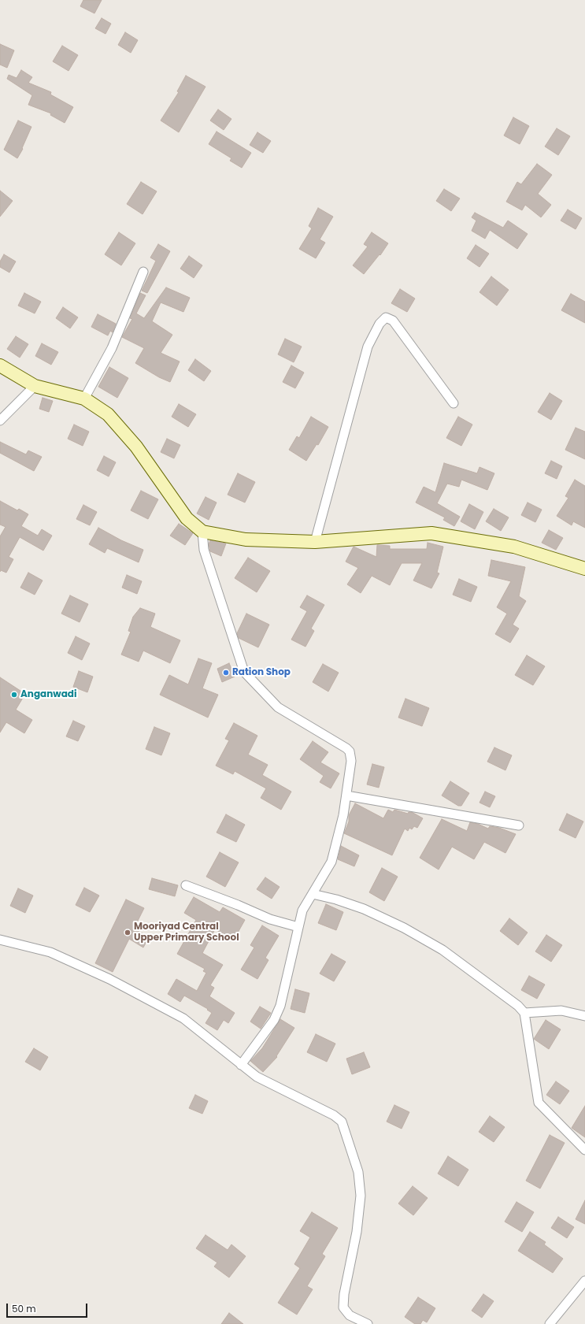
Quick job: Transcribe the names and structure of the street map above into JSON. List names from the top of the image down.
{
  "places": ["Ration Shop", "Anganwadi", "Mooriyad Central Upper Primary School"],
  "scale_bar": "50 m"
}
